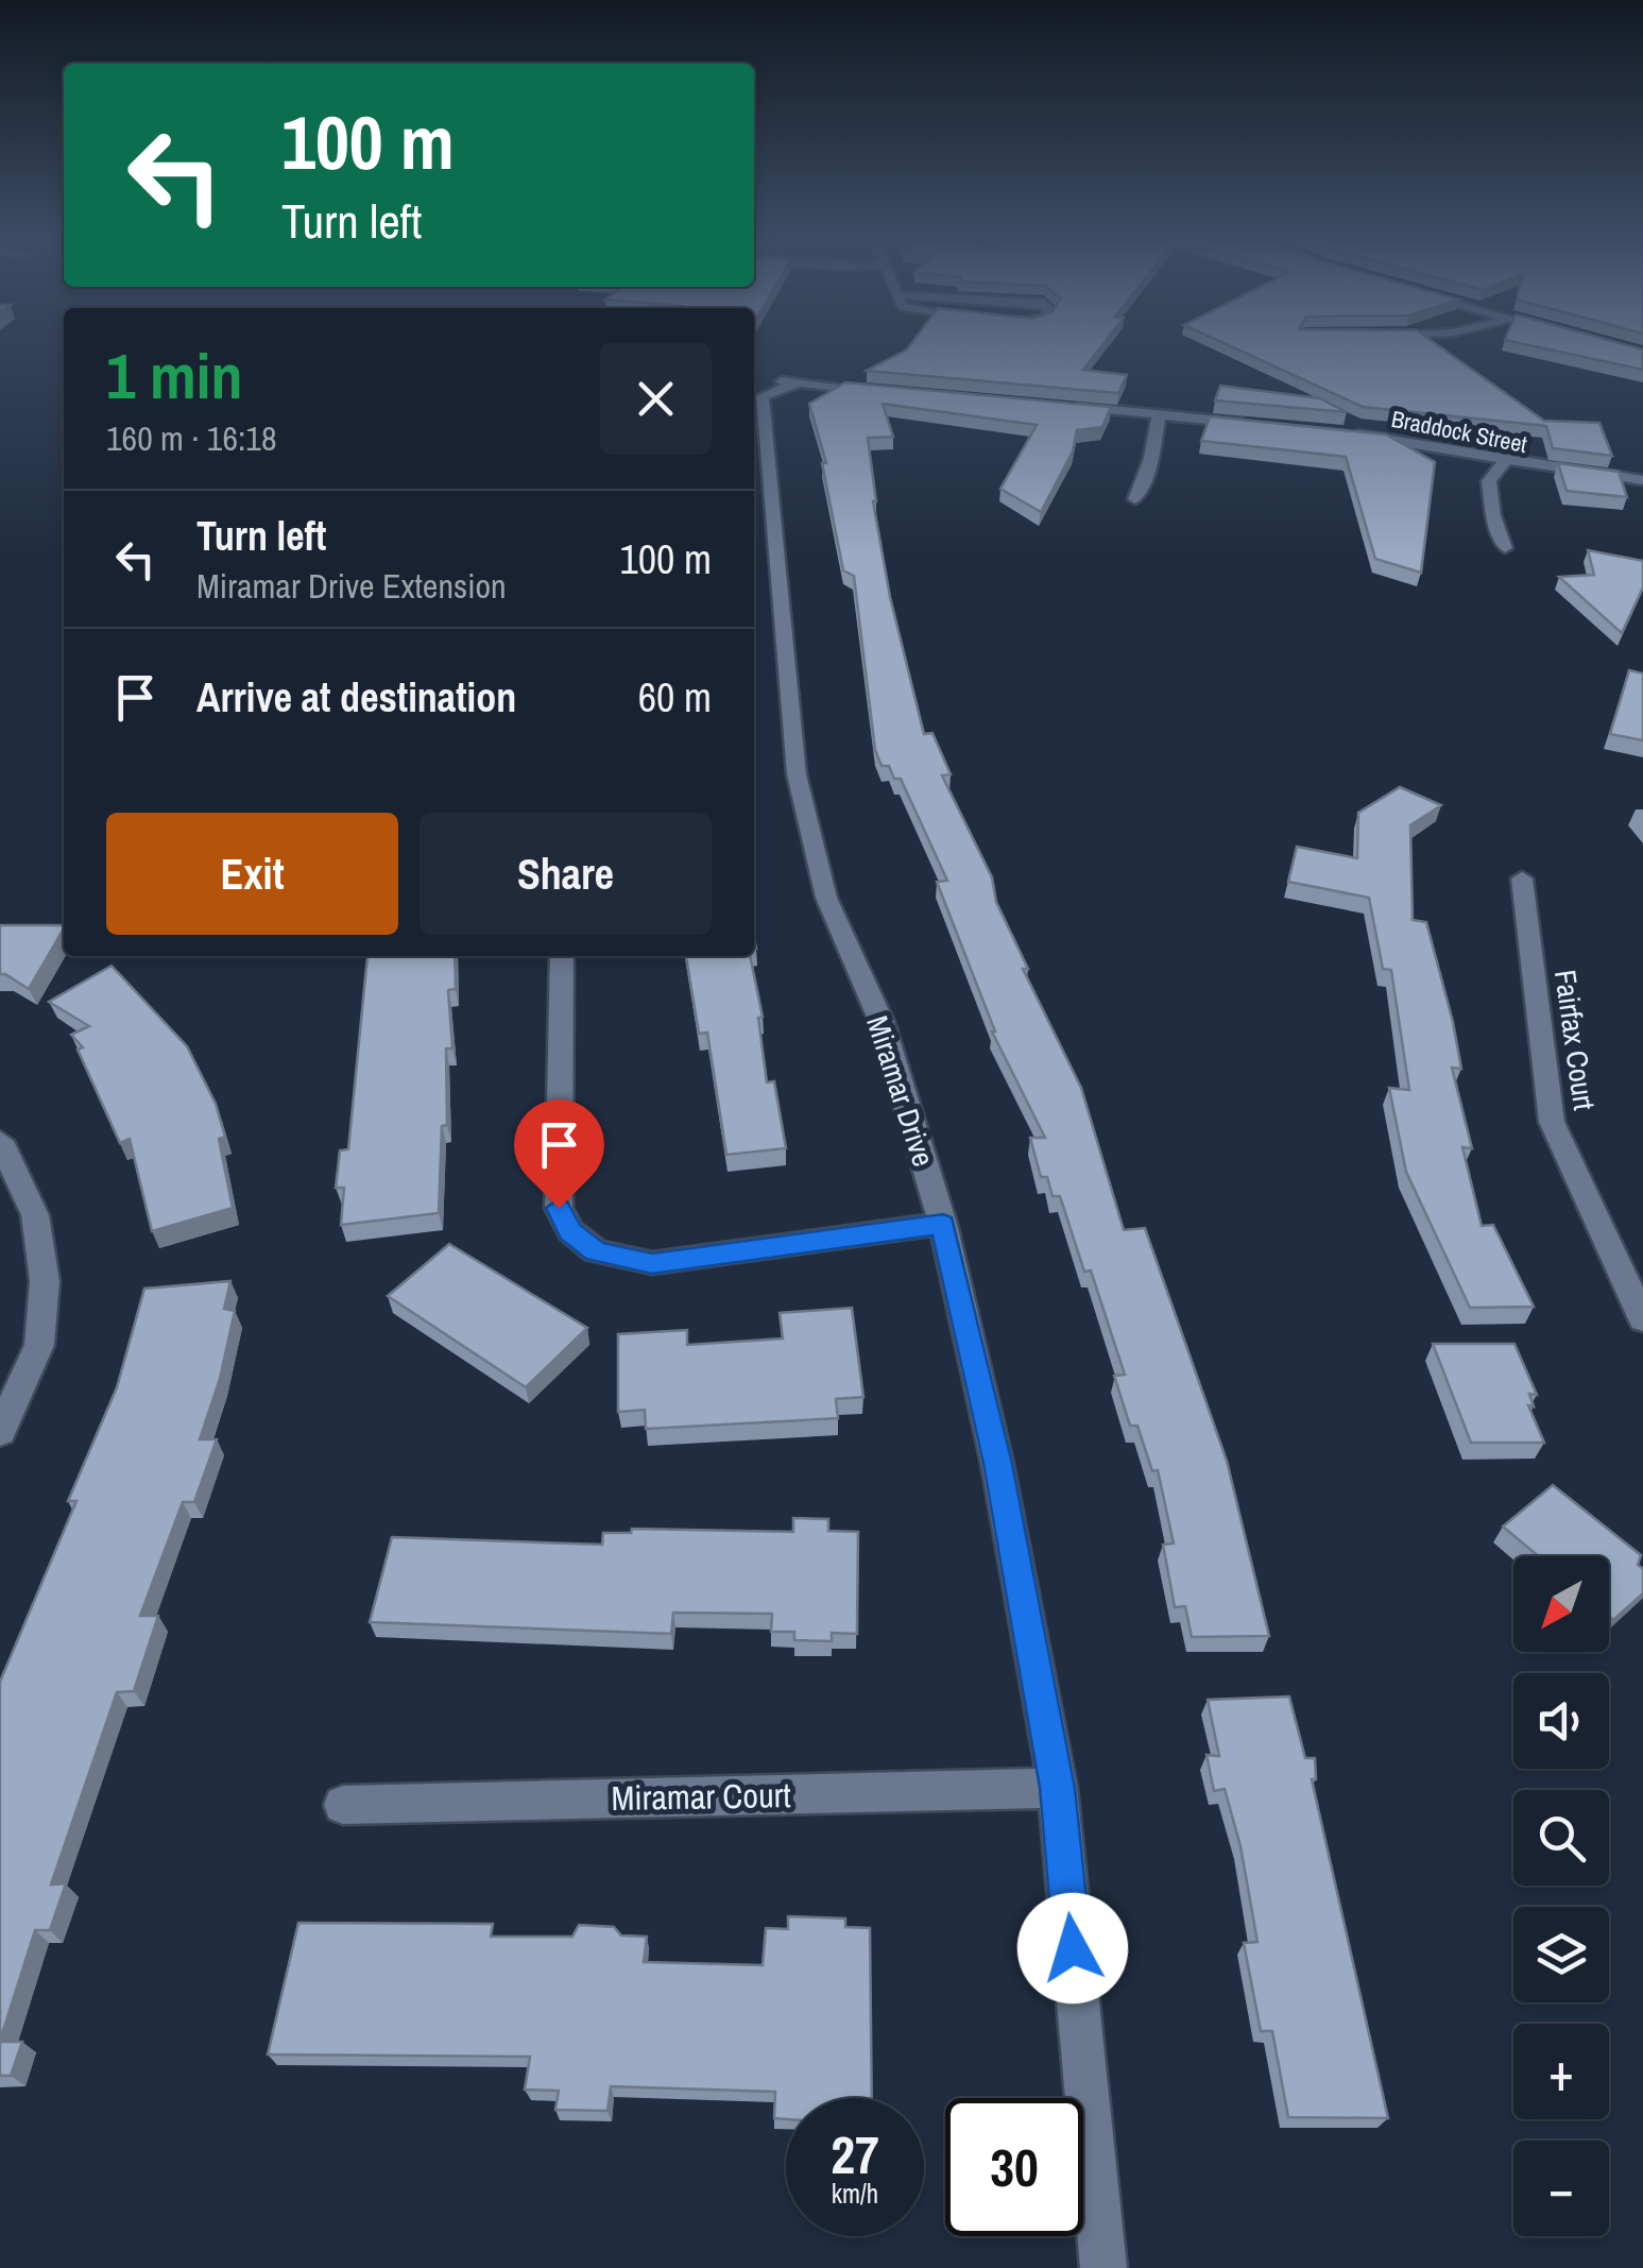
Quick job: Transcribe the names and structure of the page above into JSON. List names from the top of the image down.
{
  "streets": {
    "street": [
      "Braddock Street",
      "Fairfax Court",
      "Miramar Drive",
      "Miramar Court"
    ]
  },
  "crossings": [
    ["Miramar Drive", "Miramar Court"]
  ],
  "north": "bottom left",
  "page": {
    "turn": ["100 m", "Turn left"],
    "heading": ["1 min", "160 m · 16:18"],
    "list": [
      {
        "name": "Turn left",
        "note": "Miramar Drive Extension",
        "value": "100 m"
      },
      {
        "name": "Arrive at destination",
        "value": "60 m"
      }
    ],
    "buttons": ["Exit", "Share"],
    "map_buttons": ["+", "−"],
    "speed": "27 km/h",
    "limit": "30"
  }
}
